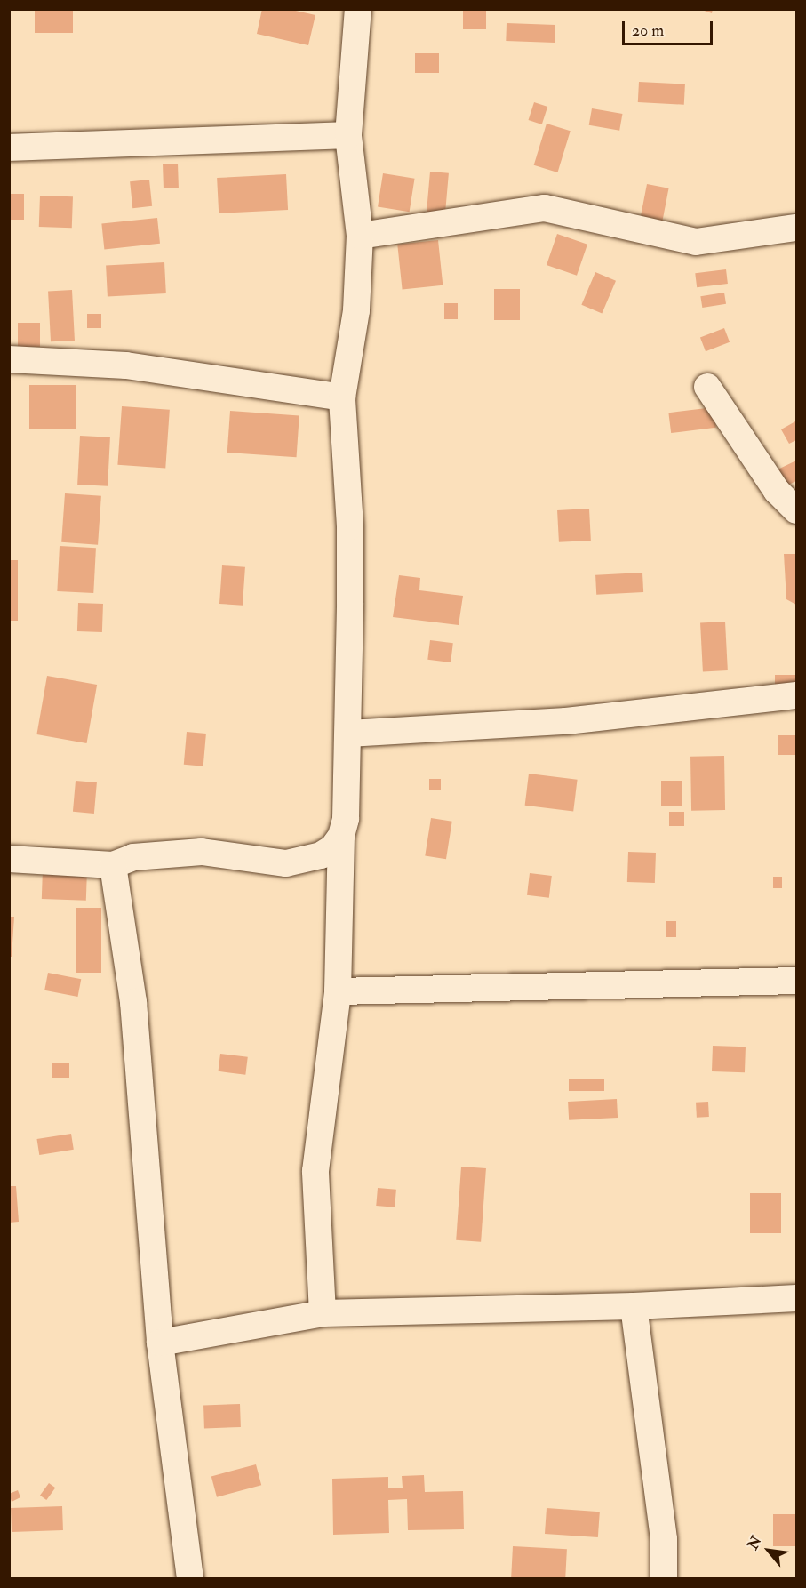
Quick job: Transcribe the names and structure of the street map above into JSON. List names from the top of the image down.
{
  "scale_bar": "20 m",
  "north": "top left"
}
